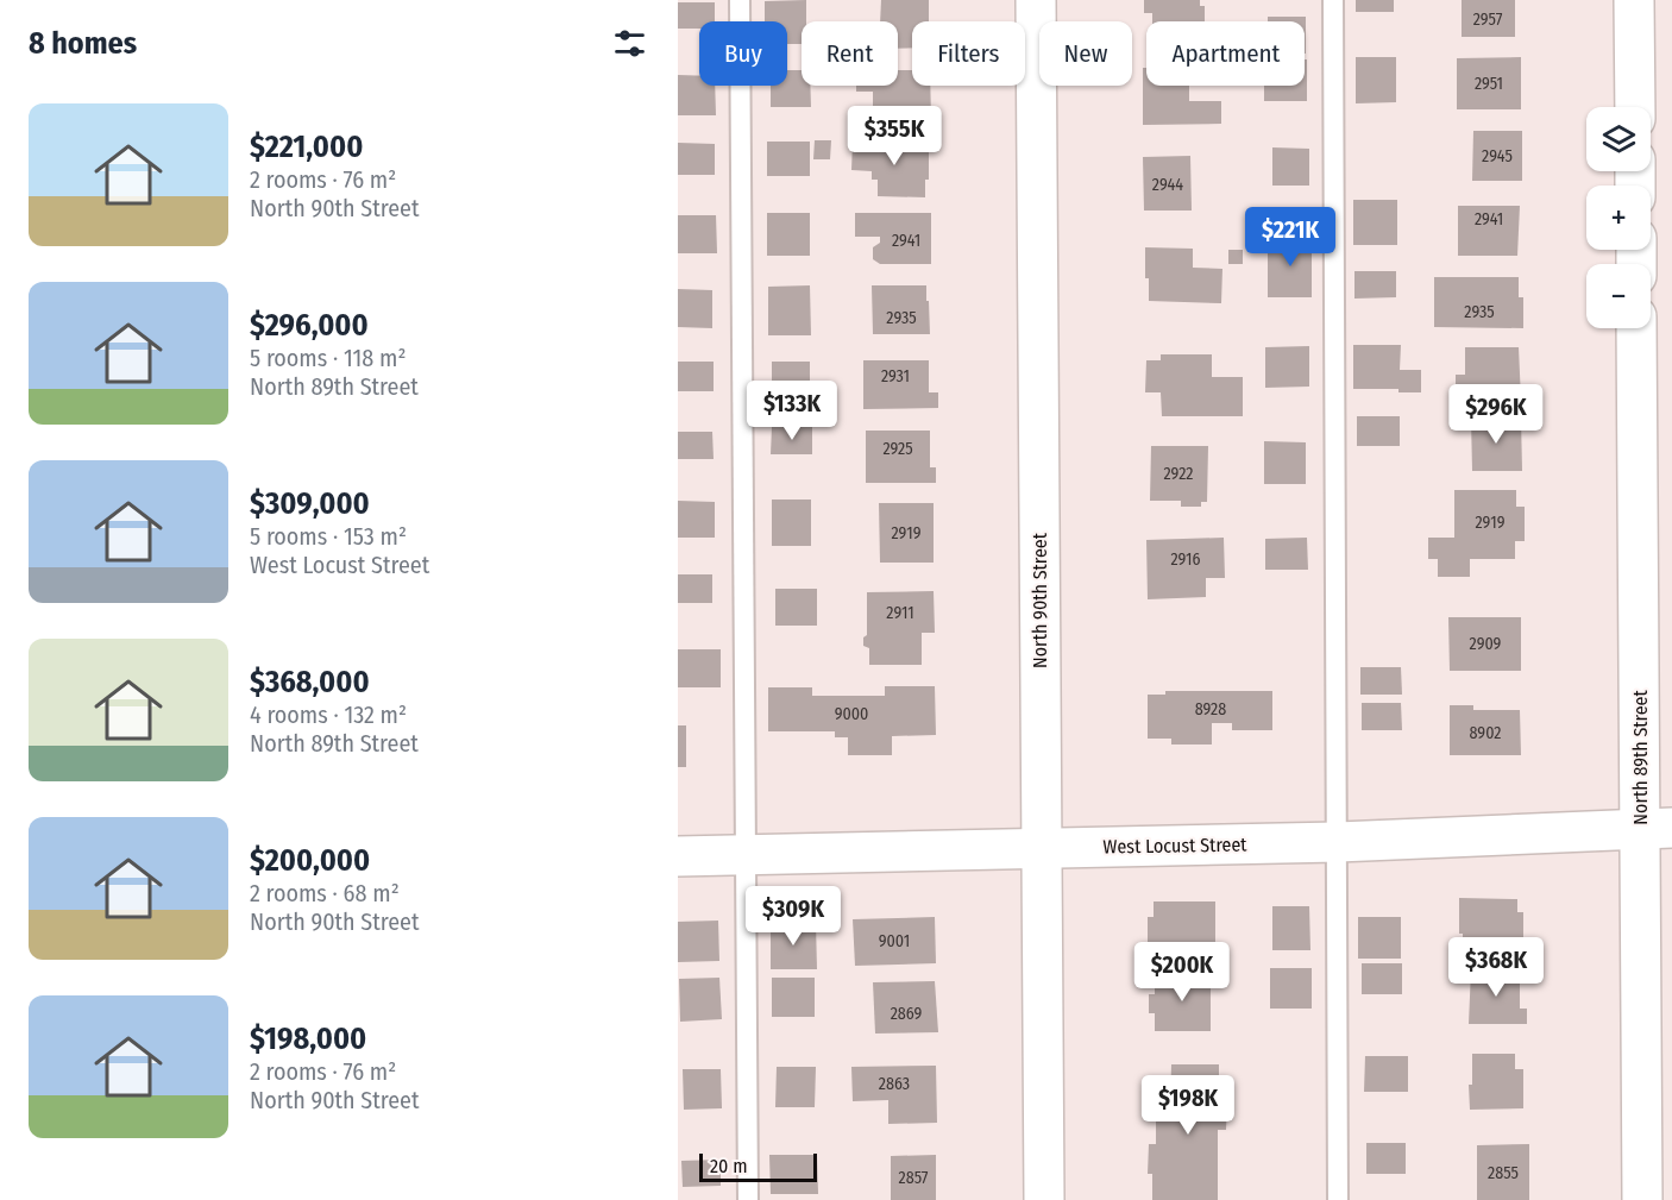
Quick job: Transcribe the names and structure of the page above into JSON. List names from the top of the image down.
{
  "streets": {
    "street": ["North 90th Street", "North 89th Street", "West Locust Street"]
  },
  "crossings": [
    ["North 90th Street", "West Locust Street"],
    ["North 89th Street", "West Locust Street"]
  ],
  "house_numbers": [
    "2957",
    "2951",
    "2945",
    "2944",
    "2941",
    "2941",
    "2935",
    "2935",
    "2931",
    "2925",
    "2922",
    "2919",
    "2919",
    "2916",
    "2911",
    "2909",
    "8928",
    "9000",
    "8902",
    "9001",
    "2869",
    "2863",
    "2855",
    "2857"
  ],
  "scale_bar": "20 m",
  "page": {
    "heading": "8 homes",
    "chip": [
      "Buy",
      "Rent",
      "Filters",
      "New",
      "Apartment"
    ],
    "list": [
      {
        "name": "$221,000",
        "note": "2 rooms · 76 m² · North 90th Street"
      },
      {
        "name": "$296,000",
        "note": "5 rooms · 118 m² · North 89th Street"
      },
      {
        "name": "$309,000",
        "note": "5 rooms · 153 m² · West Locust Street"
      },
      {
        "name": "$368,000",
        "note": "4 rooms · 132 m² · North 89th Street"
      },
      {
        "name": "$200,000",
        "note": "2 rooms · 68 m² · North 90th Street"
      },
      {
        "name": "$198,000",
        "note": "2 rooms · 76 m² · North 90th Street"
      }
    ],
    "price": [
      "$355K",
      "$221K",
      "$133K",
      "$296K",
      "$309K",
      "$368K",
      "$200K",
      "$198K"
    ],
    "map_buttons": ["+", "−"],
    "scale": "20 m"
  }
}
